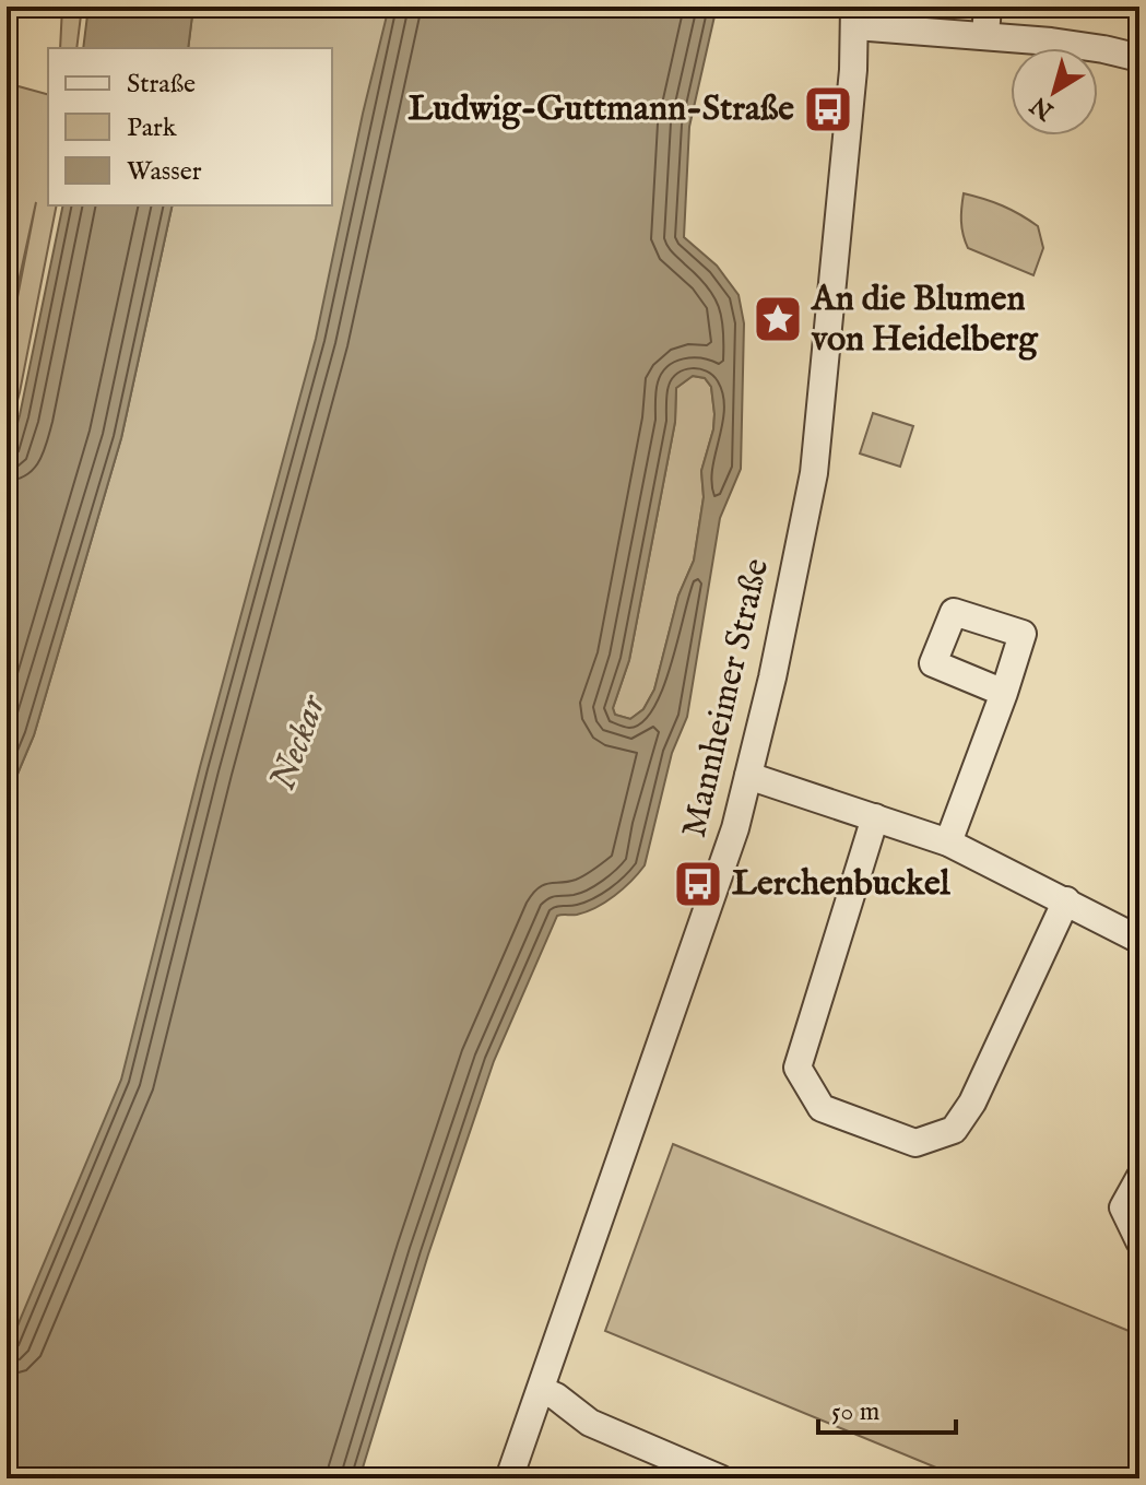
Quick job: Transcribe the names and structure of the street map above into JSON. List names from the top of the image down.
{
  "streets": {
    "street": ["Mannheimer Straße"]
  },
  "water": ["Neckar"],
  "places": {
    "bus stop": ["Ludwig-Guttmann-Straße", "Lerchenbuckel"],
    "place": ["An die Blumen von Heidelberg"]
  },
  "legend": ["Straße", "Park", "Wasser"],
  "scale_bar": "50 m",
  "north": "bottom left"
}
